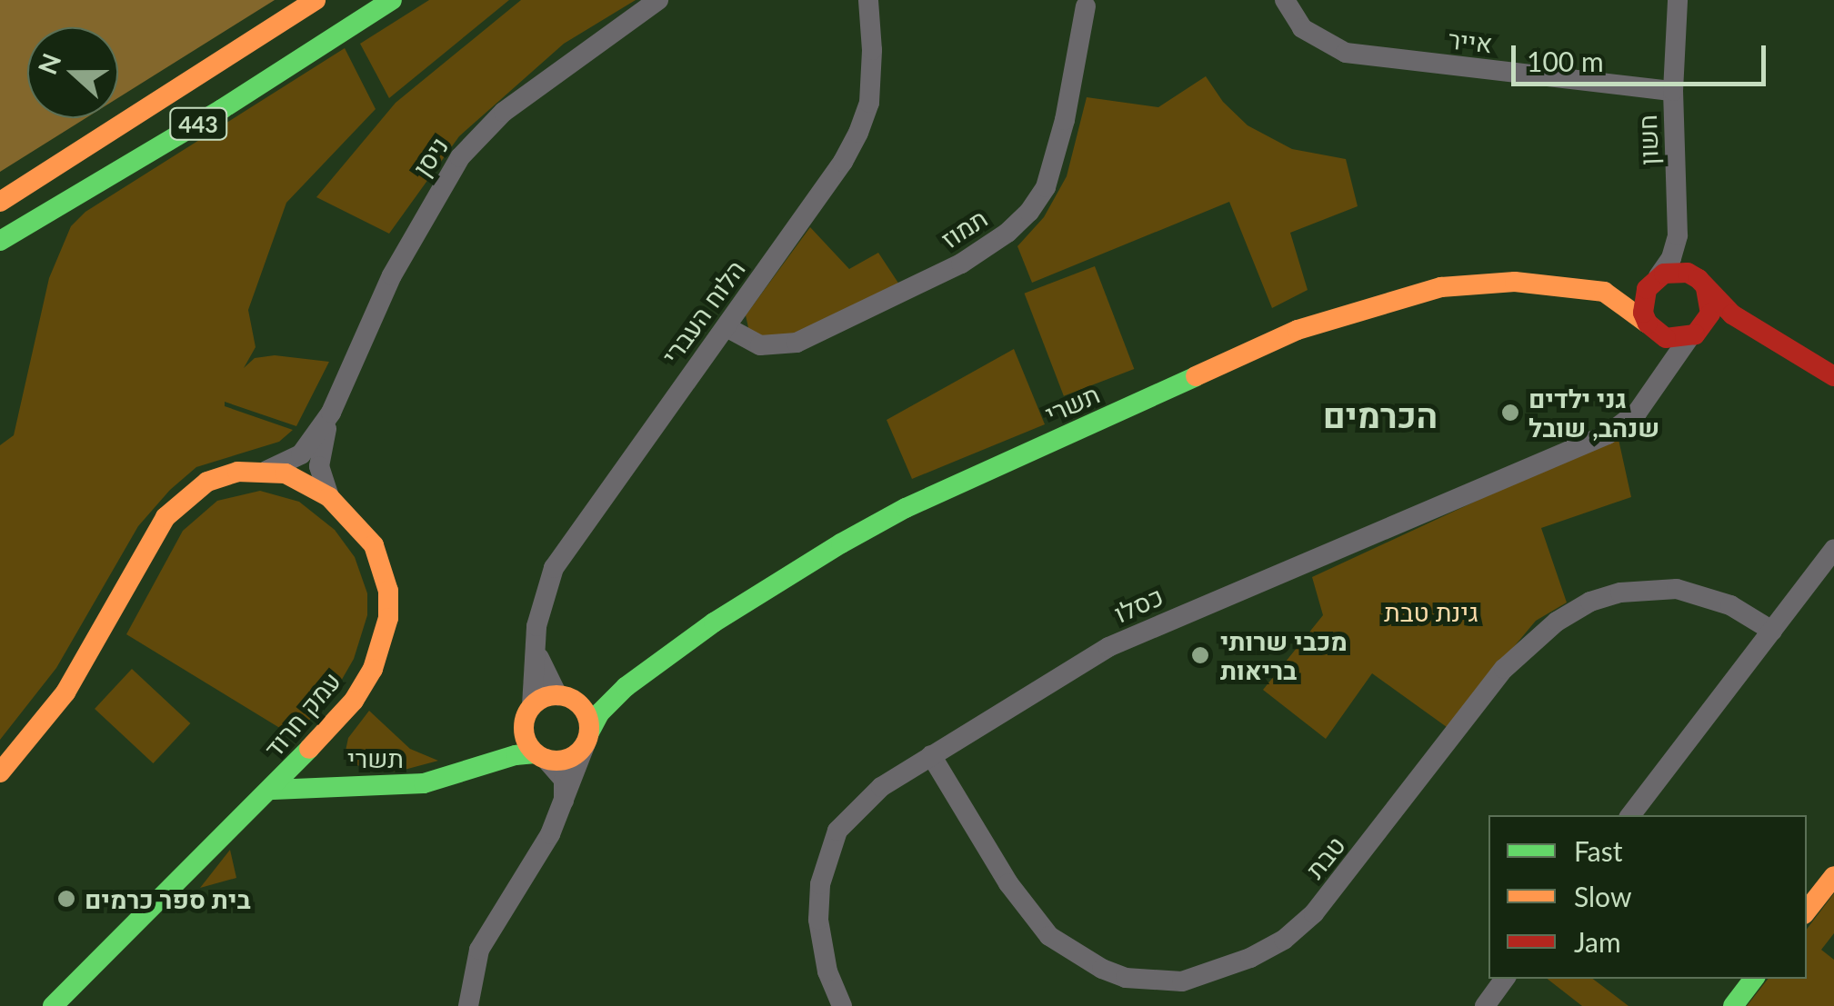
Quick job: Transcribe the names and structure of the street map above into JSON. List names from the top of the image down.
{
  "streets": {
    "main road": ["443", "תשרי", "עמק חרוד"],
    "street": [
      "אייר",
      "חשון",
      "ניסן",
      "תמוז",
      "הלוח העברי",
      "כסלו",
      "טבת"
    ]
  },
  "crossings": [
    ["אייר", "חשון"],
    ["חשון", "תשרי"],
    ["חשון", "כסלו"],
    ["ניסן", "עמק חרוד"],
    ["תמוז", "הלוח העברי"],
    ["הלוח העברי", "תשרי"],
    ["תשרי", "כסלו"],
    ["תשרי", "עמק חרוד"],
    ["כסלו", "טבת"]
  ],
  "districts": ["הכרמים"],
  "parks": ["גינת טבת"],
  "places": ["גני ילדים שנהב, שובל", "מכבי שרותי בריאות", "בית ספר כרמים"],
  "legend": ["Fast", "Slow", "Jam"],
  "scale_bar": "100 m",
  "north": "left"
}
